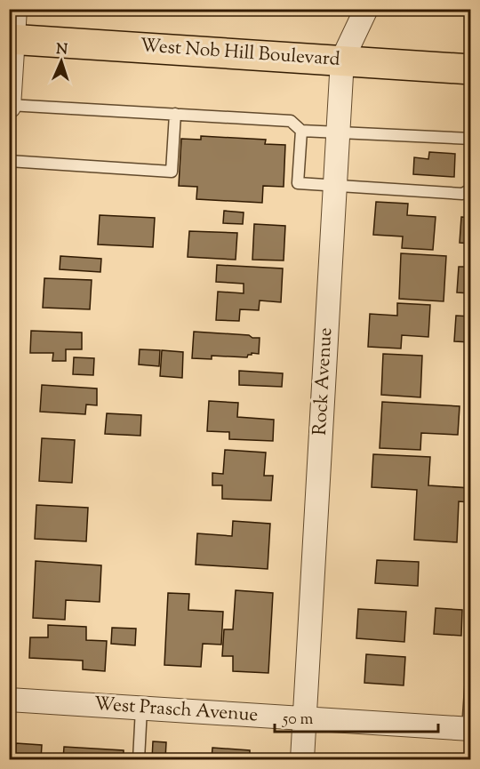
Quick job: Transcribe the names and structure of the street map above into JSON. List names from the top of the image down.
{
  "streets": {
    "main road": ["West Nob Hill Boulevard"],
    "street": ["Rock Avenue", "West Prasch Avenue"]
  },
  "crossings": [
    ["West Nob Hill Boulevard", "Rock Avenue"],
    ["Rock Avenue", "West Prasch Avenue"]
  ],
  "scale_bar": "50 m",
  "north": "top"
}
